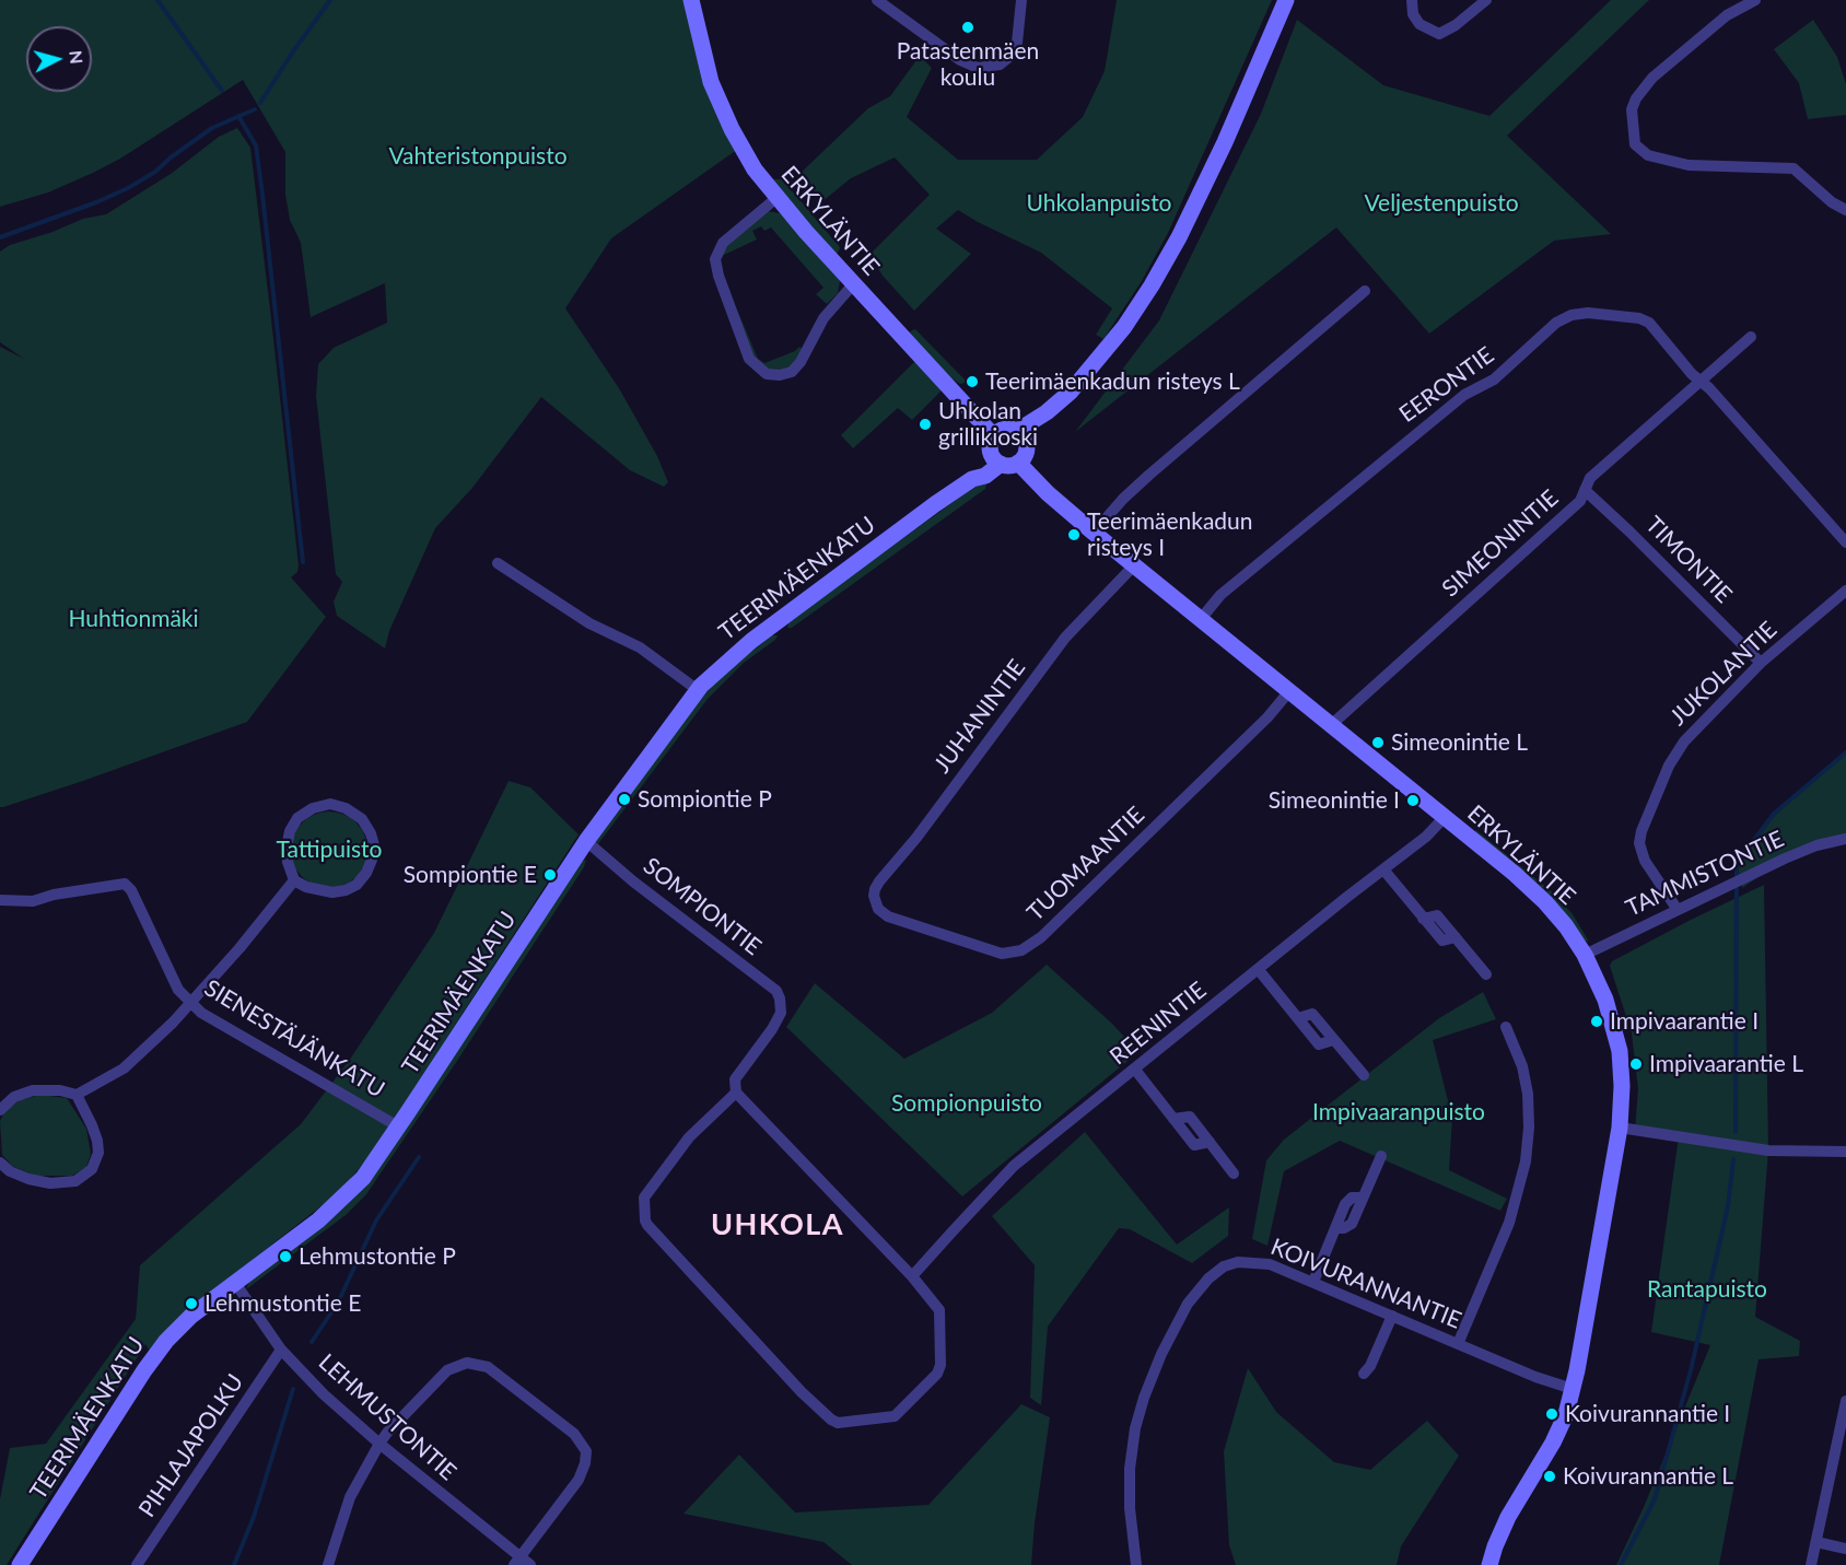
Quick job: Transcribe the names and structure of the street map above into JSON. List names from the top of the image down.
{
  "streets": {
    "street": [
      "ERKYLÄNTIE",
      "EERONTIE",
      "SIMEONINTIE",
      "TIMONTIE",
      "TEERIMÄENKATU",
      "JUKOLANTIE",
      "JUHANINTIE",
      "TUOMAANTIE",
      "TAMMISTONTIE",
      "SOMPIONTIE",
      "REENINTIE",
      "SIENESTÄJÄNKATU",
      "KOIVURANNANTIE",
      "LEHMUSTONTIE",
      "PIHLAJAPOLKU"
    ]
  },
  "crossings": [
    ["ERKYLÄNTIE", "EERONTIE"],
    ["ERKYLÄNTIE", "SIMEONINTIE"],
    ["ERKYLÄNTIE", "TEERIMÄENKATU"],
    ["ERKYLÄNTIE", "JUHANINTIE"],
    ["ERKYLÄNTIE", "TUOMAANTIE"],
    ["ERKYLÄNTIE", "TAMMISTONTIE"],
    ["ERKYLÄNTIE", "REENINTIE"],
    ["ERKYLÄNTIE", "KOIVURANNANTIE"],
    ["EERONTIE", "SIMEONINTIE"],
    ["SIMEONINTIE", "TIMONTIE"],
    ["TIMONTIE", "JUKOLANTIE"],
    ["TEERIMÄENKATU", "SOMPIONTIE"],
    ["TEERIMÄENKATU", "SIENESTÄJÄNKATU"],
    ["TEERIMÄENKATU", "LEHMUSTONTIE"],
    ["JUKOLANTIE", "TAMMISTONTIE"],
    ["JUHANINTIE", "TUOMAANTIE"],
    ["LEHMUSTONTIE", "PIHLAJAPOLKU"]
  ],
  "districts": ["UHKOLA"],
  "parks": [
    "Vahteristonpuisto",
    "Uhkolanpuisto",
    "Veljestenpuisto",
    "Huhtionmäki",
    "Tattipuisto",
    "Sompionpuisto",
    "Impivaaranpuisto",
    "Rantapuisto"
  ],
  "places": [
    "Patastenmäen koulu",
    "Teerimäenkadun risteys L",
    "Uhkolan grillikioski",
    "Teerimäenkadun risteys I",
    "Simeonintie L",
    "Sompiontie P",
    "Simeonintie I",
    "Sompiontie E",
    "Impivaarantie I",
    "Impivaarantie L",
    "Lehmustontie P",
    "Lehmustontie E",
    "Koivurannantie I",
    "Koivurannantie L"
  ],
  "north": "right"
}
